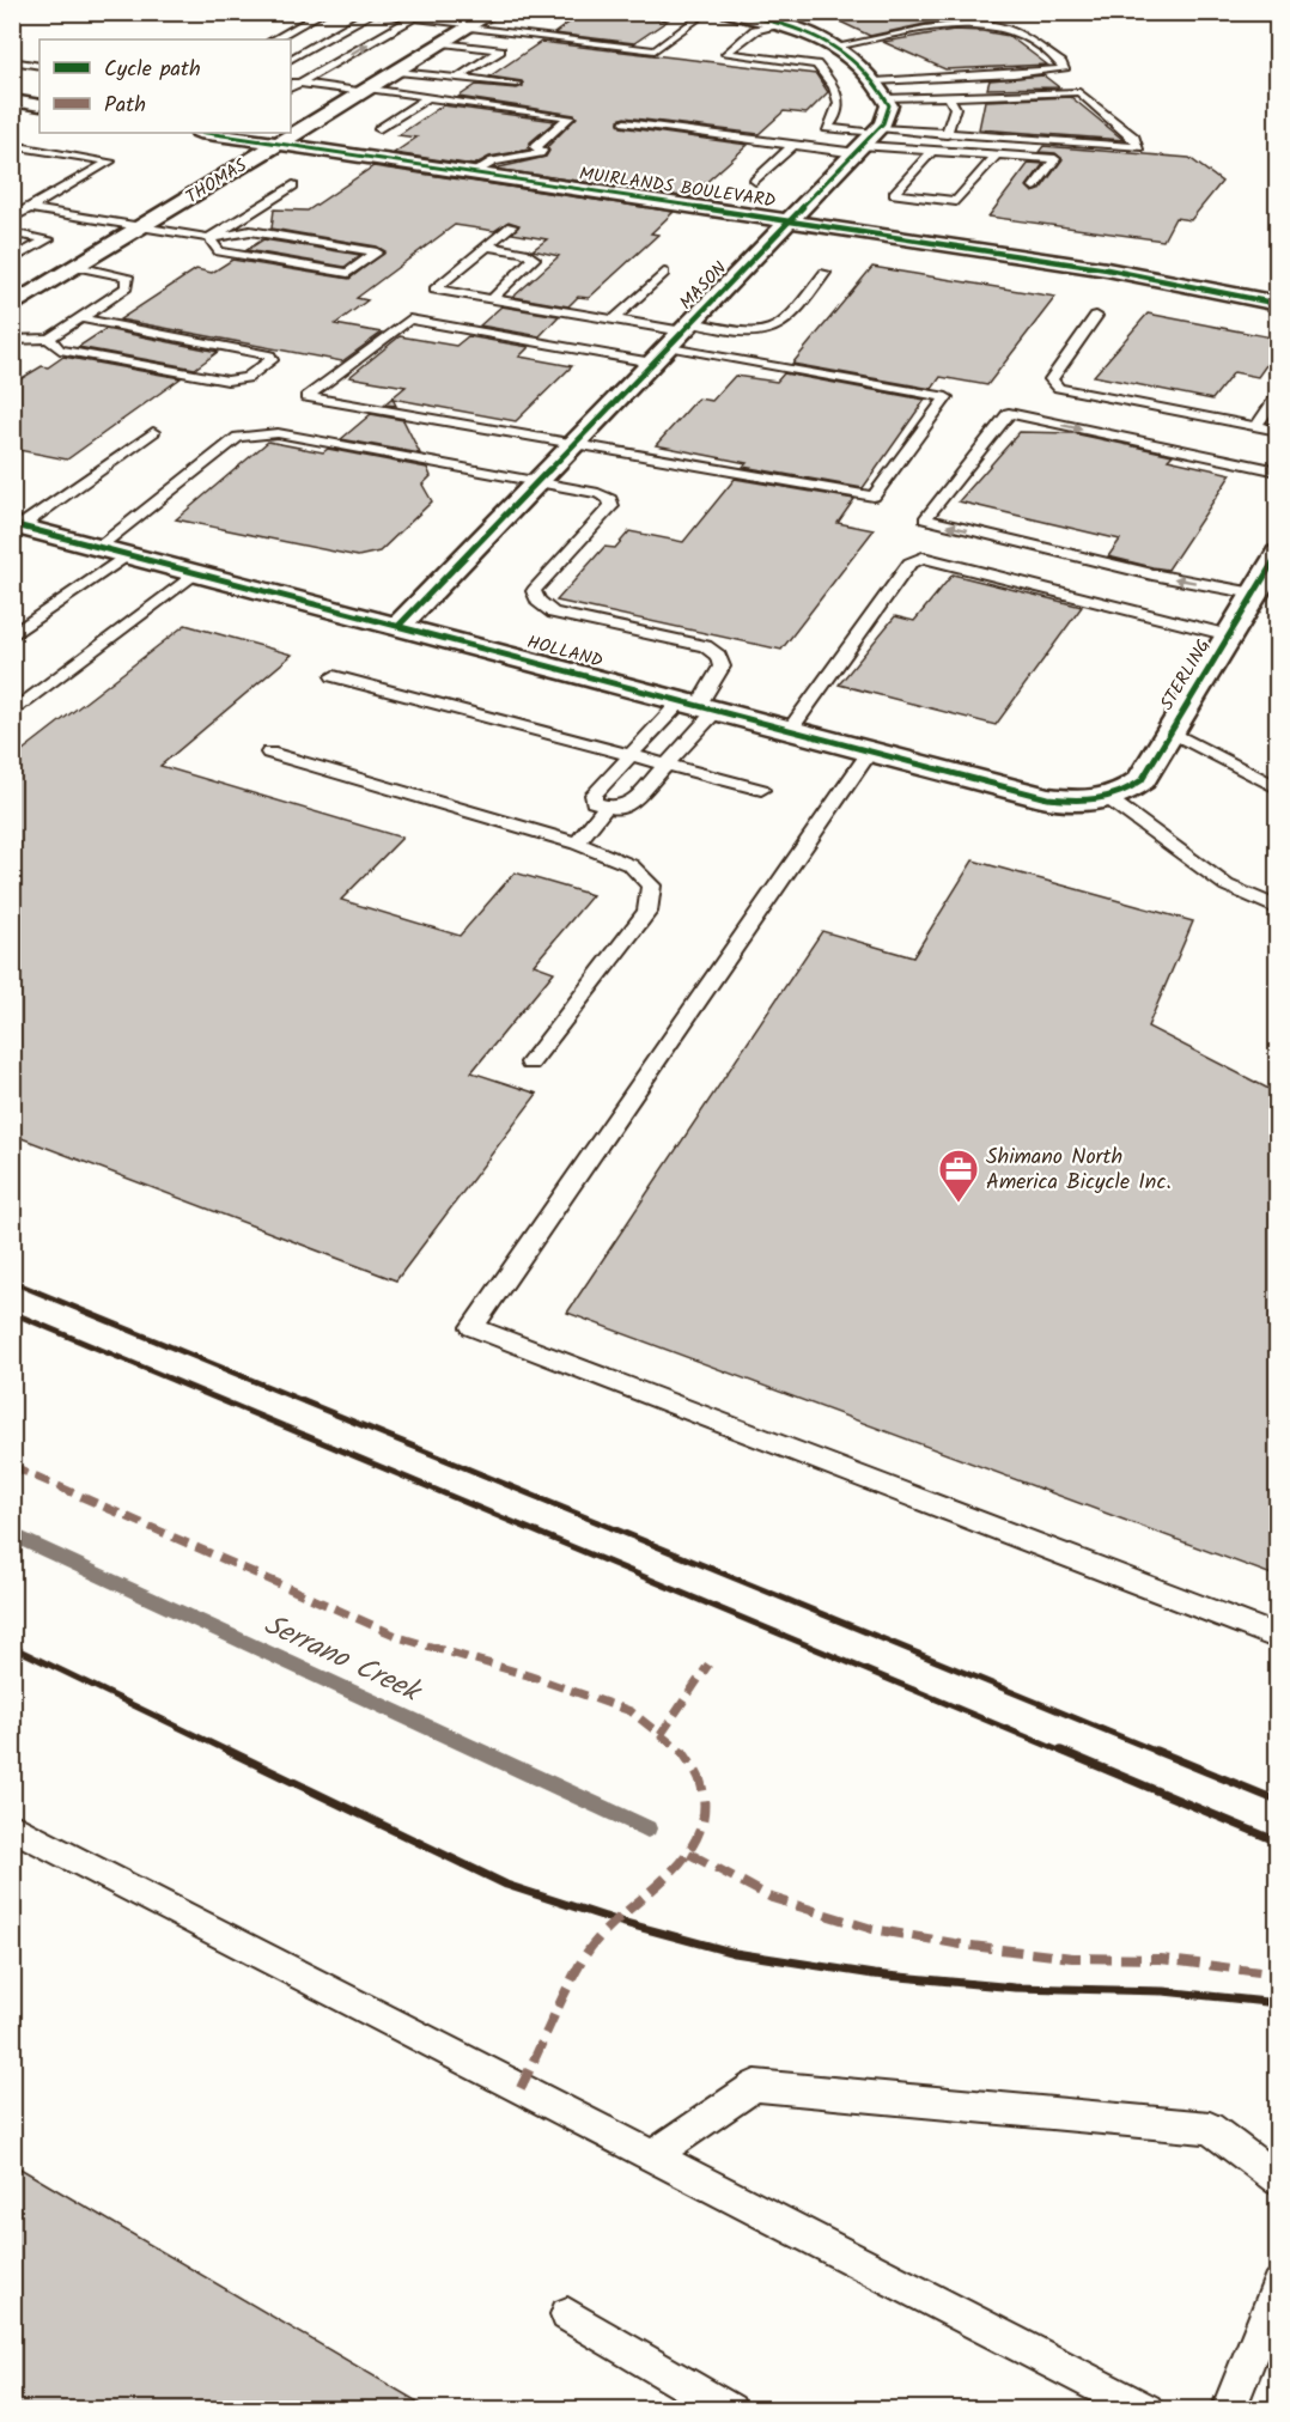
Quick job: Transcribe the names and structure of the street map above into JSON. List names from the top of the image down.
{
  "streets": {
    "street": [
      "THOMAS",
      "MUIRLANDS BOULEVARD",
      "MASON",
      "HOLLAND",
      "STERLING"
    ]
  },
  "crossings": [
    ["THOMAS", "MUIRLANDS BOULEVARD"],
    ["MUIRLANDS BOULEVARD", "MASON"],
    ["MASON", "HOLLAND"],
    ["HOLLAND", "STERLING"]
  ],
  "water": ["Serrano Creek"],
  "places": {
    "office": ["Shimano North America Bicycle Inc."]
  },
  "legend": ["Cycle path", "Path"]
}
